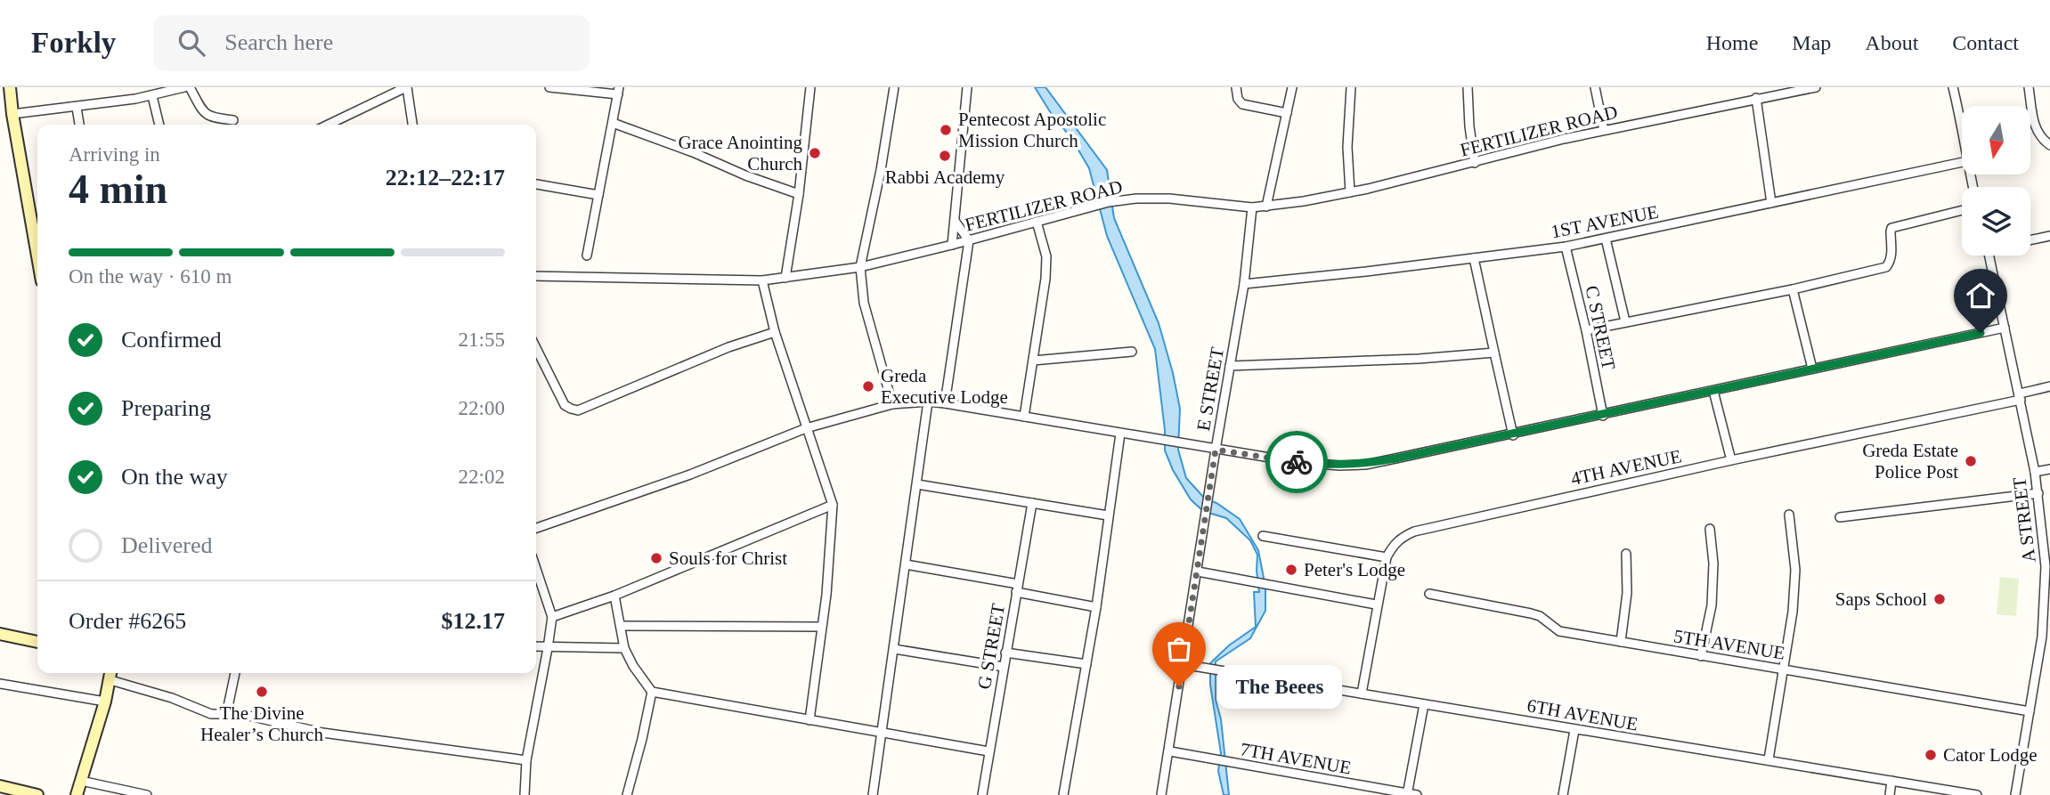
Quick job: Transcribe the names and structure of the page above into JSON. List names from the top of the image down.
{
  "streets": {
    "street": [
      "FERTILIZER ROAD",
      "1ST AVENUE",
      "C STREET",
      "E STREET",
      "4TH AVENUE",
      "A STREET",
      "5TH AVENUE",
      "G STREET",
      "6TH AVENUE",
      "7TH AVENUE"
    ]
  },
  "crossings": [
    ["FERTILIZER ROAD", "E STREET"],
    ["1ST AVENUE", "C STREET"],
    ["1ST AVENUE", "E STREET"],
    ["E STREET", "6TH AVENUE"],
    ["E STREET", "7TH AVENUE"],
    ["4TH AVENUE", "A STREET"],
    ["4TH AVENUE", "6TH AVENUE"],
    ["A STREET", "5TH AVENUE"]
  ],
  "places": [
    "Pentecost Apostolic Mission Church",
    "Grace Anointing Church",
    "Rabbi Academy",
    "Greda Executive Lodge",
    "Greda Estate Police Post",
    "Souls for Christ",
    "Peter's Lodge",
    "Saps School",
    "The Beees",
    "The Divine Healer’s Church",
    "Cator Lodge"
  ],
  "north": "bottom",
  "page": {
    "header": "Forkly",
    "search": "Search here",
    "nav": [
      "Home",
      "Map",
      "About",
      "Contact"
    ],
    "heading": ["4 min", "Arriving in", "22:12–22:17"],
    "panel": ["Order #6265", "$12.17"],
    "bar": "On the way · 610 m",
    "list": [
      ["Confirmed", "21:55"],
      ["Preparing", "22:00"],
      ["On the way", "22:02"],
      "Delivered"
    ],
    "bubble": "The Beees"
  }
}
